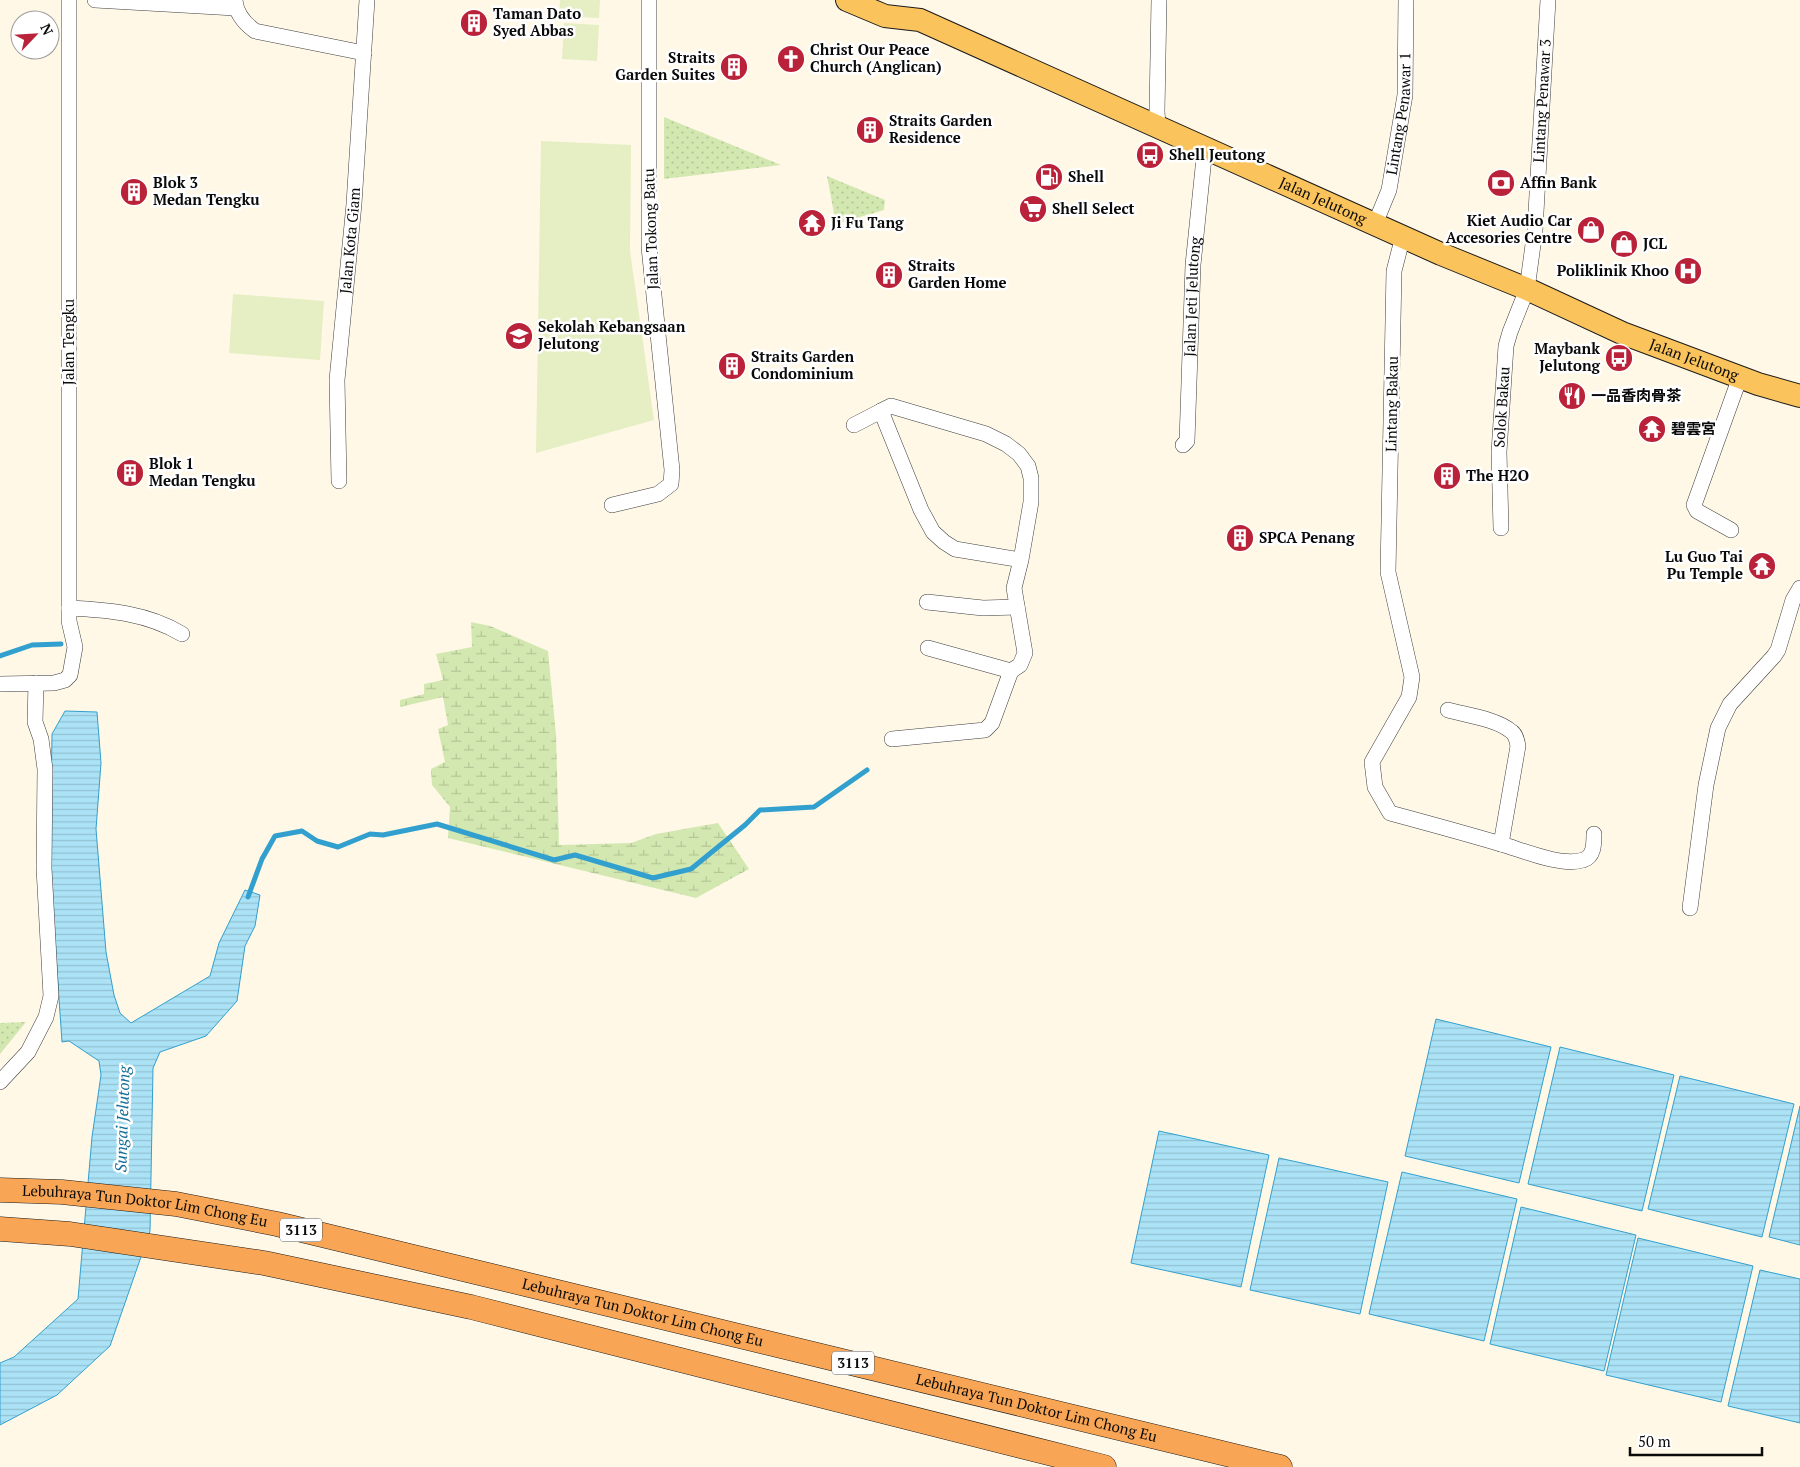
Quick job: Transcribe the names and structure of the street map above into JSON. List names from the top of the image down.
{
  "streets": {
    "highway": ["Lebuhraya Tun Doktor Lim Chong Eu", "3113"],
    "main road": ["Jalan Jelutong"],
    "street": [
      "Lintang Penawar 3",
      "Lintang Penawar 1",
      "Jalan Tokong Batu",
      "Jalan Kota Giam",
      "Jalan Jeti Jelutong",
      "Jalan Tengku",
      "Lintang Bakau",
      "Solok Bakau"
    ]
  },
  "crossings": [
    ["Lintang Penawar 3", "Jalan Jelutong"],
    ["Lintang Penawar 3", "Solok Bakau"],
    ["Lintang Penawar 1", "Jalan Jelutong"],
    ["Jalan Jelutong", "Jalan Jeti Jelutong"],
    ["Jalan Jelutong", "Lintang Bakau"],
    ["Jalan Jelutong", "Solok Bakau"]
  ],
  "water": ["Sungai Jelutong"],
  "places": {
    "building": [
      "Taman Dato Syed Abbas",
      "Straits Garden Suites",
      "Straits Garden Residence",
      "Blok 3 Medan Tengku",
      "Straits Garden Home",
      "Straits Garden Condominium",
      "Blok 1 Medan Tengku",
      "The H2O",
      "SPCA Penang"
    ],
    "church": ["Christ Our Peace Church (Anglican)"],
    "bus stop": ["Shell Jeutong", "Maybank Jelutong"],
    "fuel station": ["Shell"],
    "bank": ["Affin Bank"],
    "supermarket": ["Shell Select"],
    "temple": ["Ji Fu Tang", "碧雲宮", "Lu Guo Tai Pu Temple"],
    "shop": ["Kiet Audio Car Accesories Centre", "JCL"],
    "hospital": ["Poliklinik Khoo"],
    "school or university": ["Sekolah Kebangsaan Jelutong"],
    "restaurant": ["一品香肉骨茶"]
  },
  "scale_bar": "50 m",
  "north": "top right"
}
